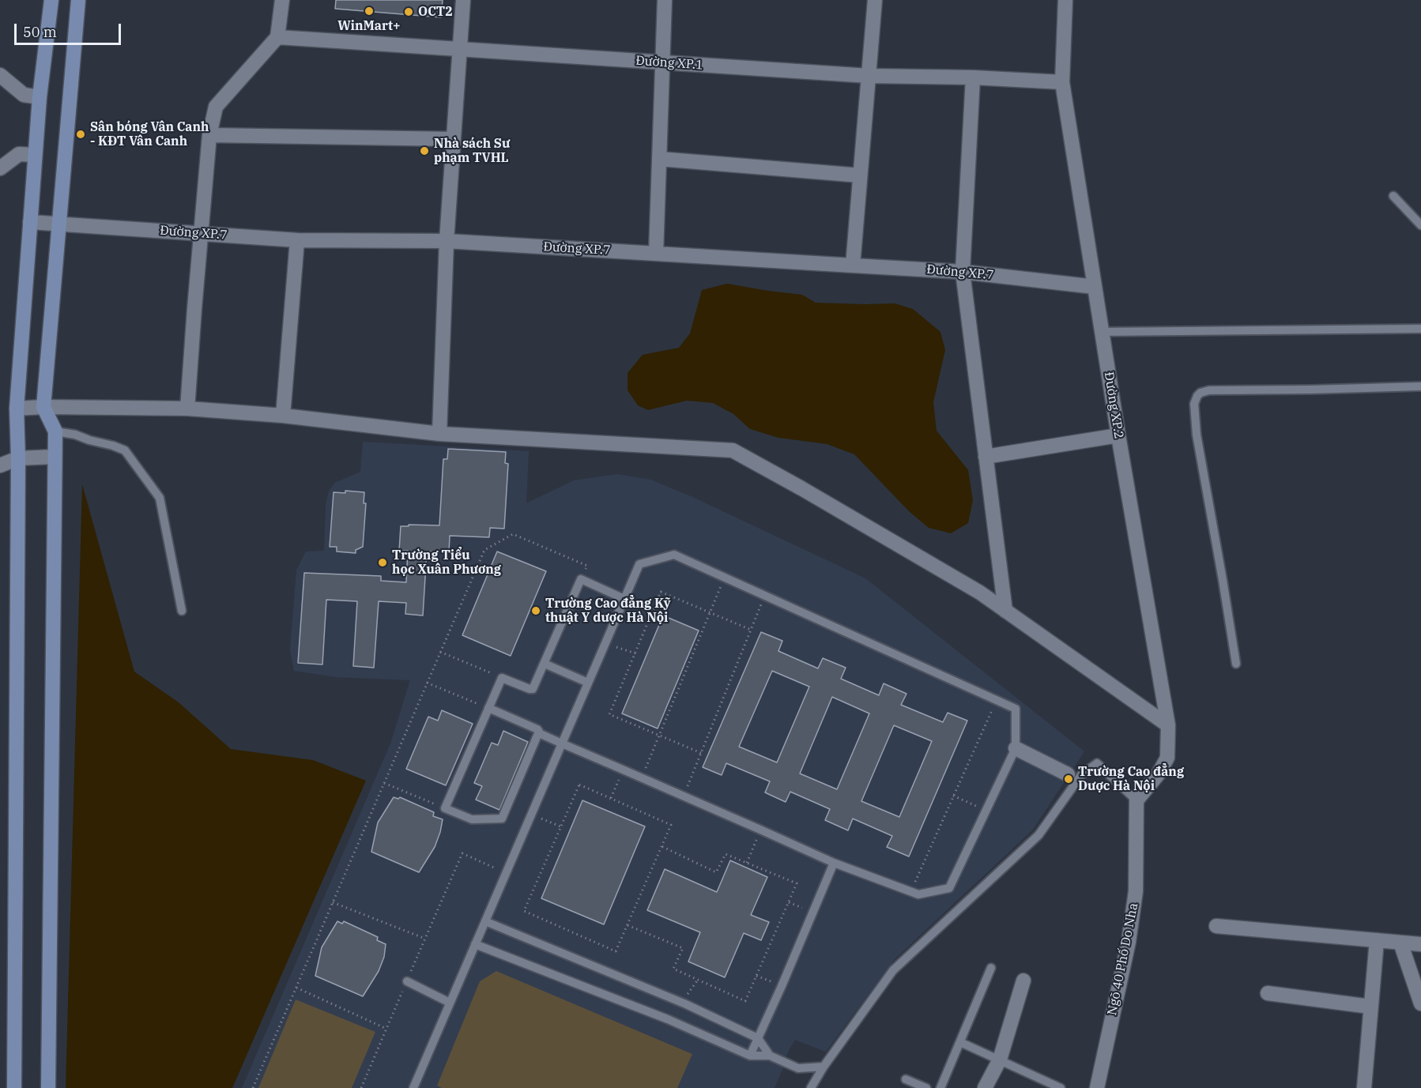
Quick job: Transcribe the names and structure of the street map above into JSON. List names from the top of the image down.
{
  "streets": {
    "street": [
      "Đường XP.1",
      "Đường XP.7",
      "Đường XP.2",
      "Ngõ 40 Phố Do Nha"
    ]
  },
  "crossings": [
    ["Đường XP.1", "Đường XP.2"],
    ["Đường XP.7", "Đường XP.2"],
    ["Đường XP.2", "Ngõ 40 Phố Do Nha"]
  ],
  "places": [
    "WinMart+",
    "OCT2",
    "Sân bóng Vân Canh - KĐT Vân Canh",
    "Nhà sách Sư phạm TVHL",
    "Trường Tiểu học Xuân Phương",
    "Trường Cao đẳng Kỹ thuật Y dược Hà Nội",
    "Trường Cao đẳng Dược Hà Nội"
  ],
  "scale_bar": "50 m"
}
